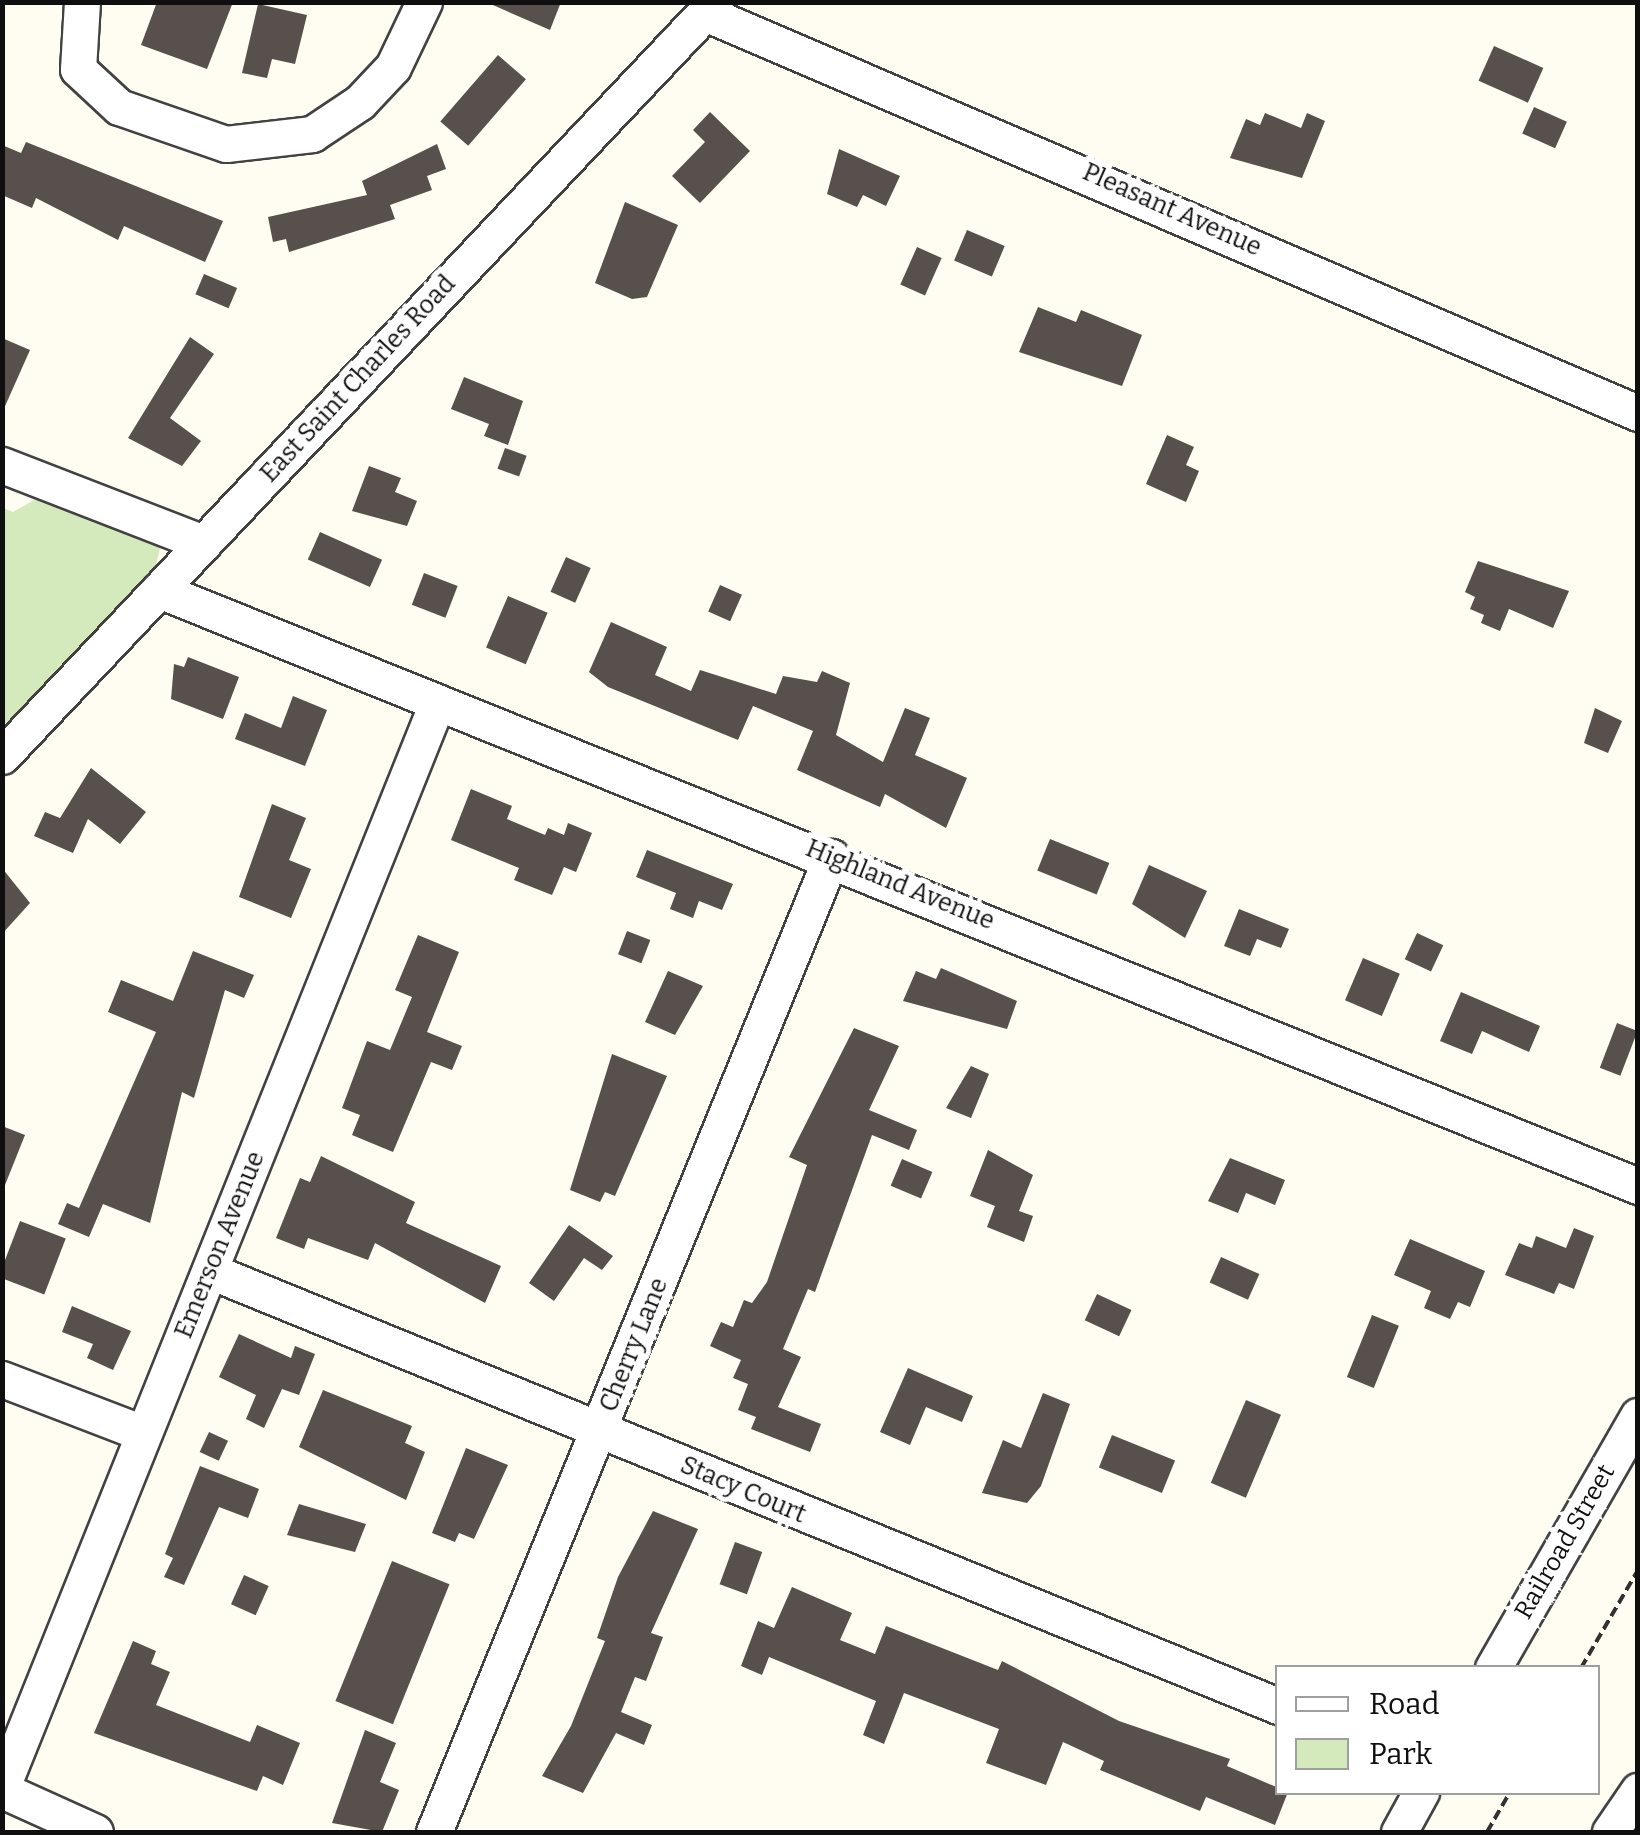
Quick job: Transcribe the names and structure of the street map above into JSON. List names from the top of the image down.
{
  "streets": {
    "street": [
      "Pleasant Avenue",
      "East Saint Charles Road",
      "Highland Avenue",
      "Emerson Avenue",
      "Cherry Lane",
      "Stacy Court",
      "Railroad Street"
    ]
  },
  "crossings": [
    ["Pleasant Avenue", "East Saint Charles Road"],
    ["East Saint Charles Road", "Highland Avenue"],
    ["Highland Avenue", "Emerson Avenue"],
    ["Highland Avenue", "Cherry Lane"],
    ["Emerson Avenue", "Stacy Court"],
    ["Cherry Lane", "Stacy Court"]
  ],
  "legend": ["Road", "Park"]
}
